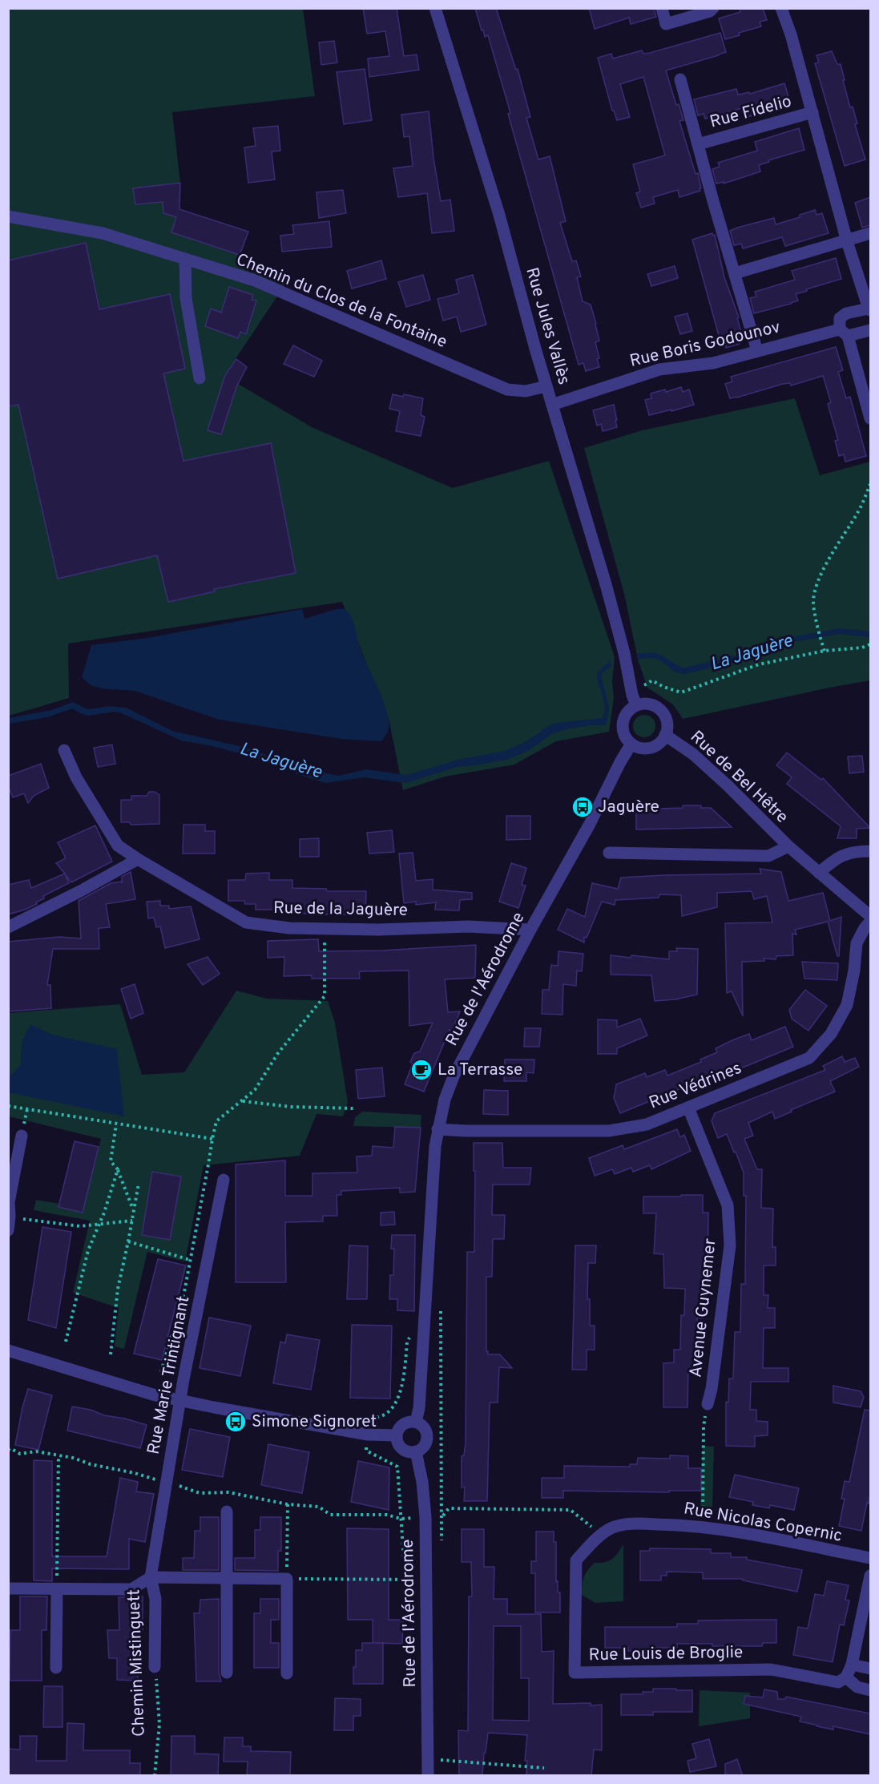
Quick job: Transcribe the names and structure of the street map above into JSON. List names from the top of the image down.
{
  "streets": {
    "street": [
      "Rue Fidelio",
      "Chemin du Clos de la Fontaine",
      "Rue Jules Vallès",
      "Rue Boris Godounov",
      "Rue de Bel Hêtre",
      "Rue de la Jaguère",
      "Rue de l'Aérodrome",
      "Rue Védrines",
      "Avenue Guynemer",
      "Rue Marie Trintignant",
      "Rue Nicolas Copernic",
      "Rue Louis de Broglie",
      "Chemin Mistinguett"
    ]
  },
  "crossings": [
    ["Rue Fidelio", "Rue Boris Godounov"],
    ["Chemin du Clos de la Fontaine", "Rue Jules Vallès"],
    ["Rue Jules Vallès", "Rue Boris Godounov"],
    ["Rue Jules Vallès", "Rue de Bel Hêtre"],
    ["Rue Jules Vallès", "Rue de l'Aérodrome"],
    ["Rue de Bel Hêtre", "Rue de l'Aérodrome"],
    ["Rue de la Jaguère", "Rue de l'Aérodrome"],
    ["Rue de l'Aérodrome", "Rue Védrines"],
    ["Rue Védrines", "Avenue Guynemer"],
    ["Rue Marie Trintignant", "Chemin Mistinguett"],
    ["Rue Nicolas Copernic", "Rue Louis de Broglie"]
  ],
  "water": ["La Jaguère"],
  "places": {
    "bus stop": ["Jaguère", "Simone Signoret"],
    "cafe": ["La Terrasse"]
  }
}
